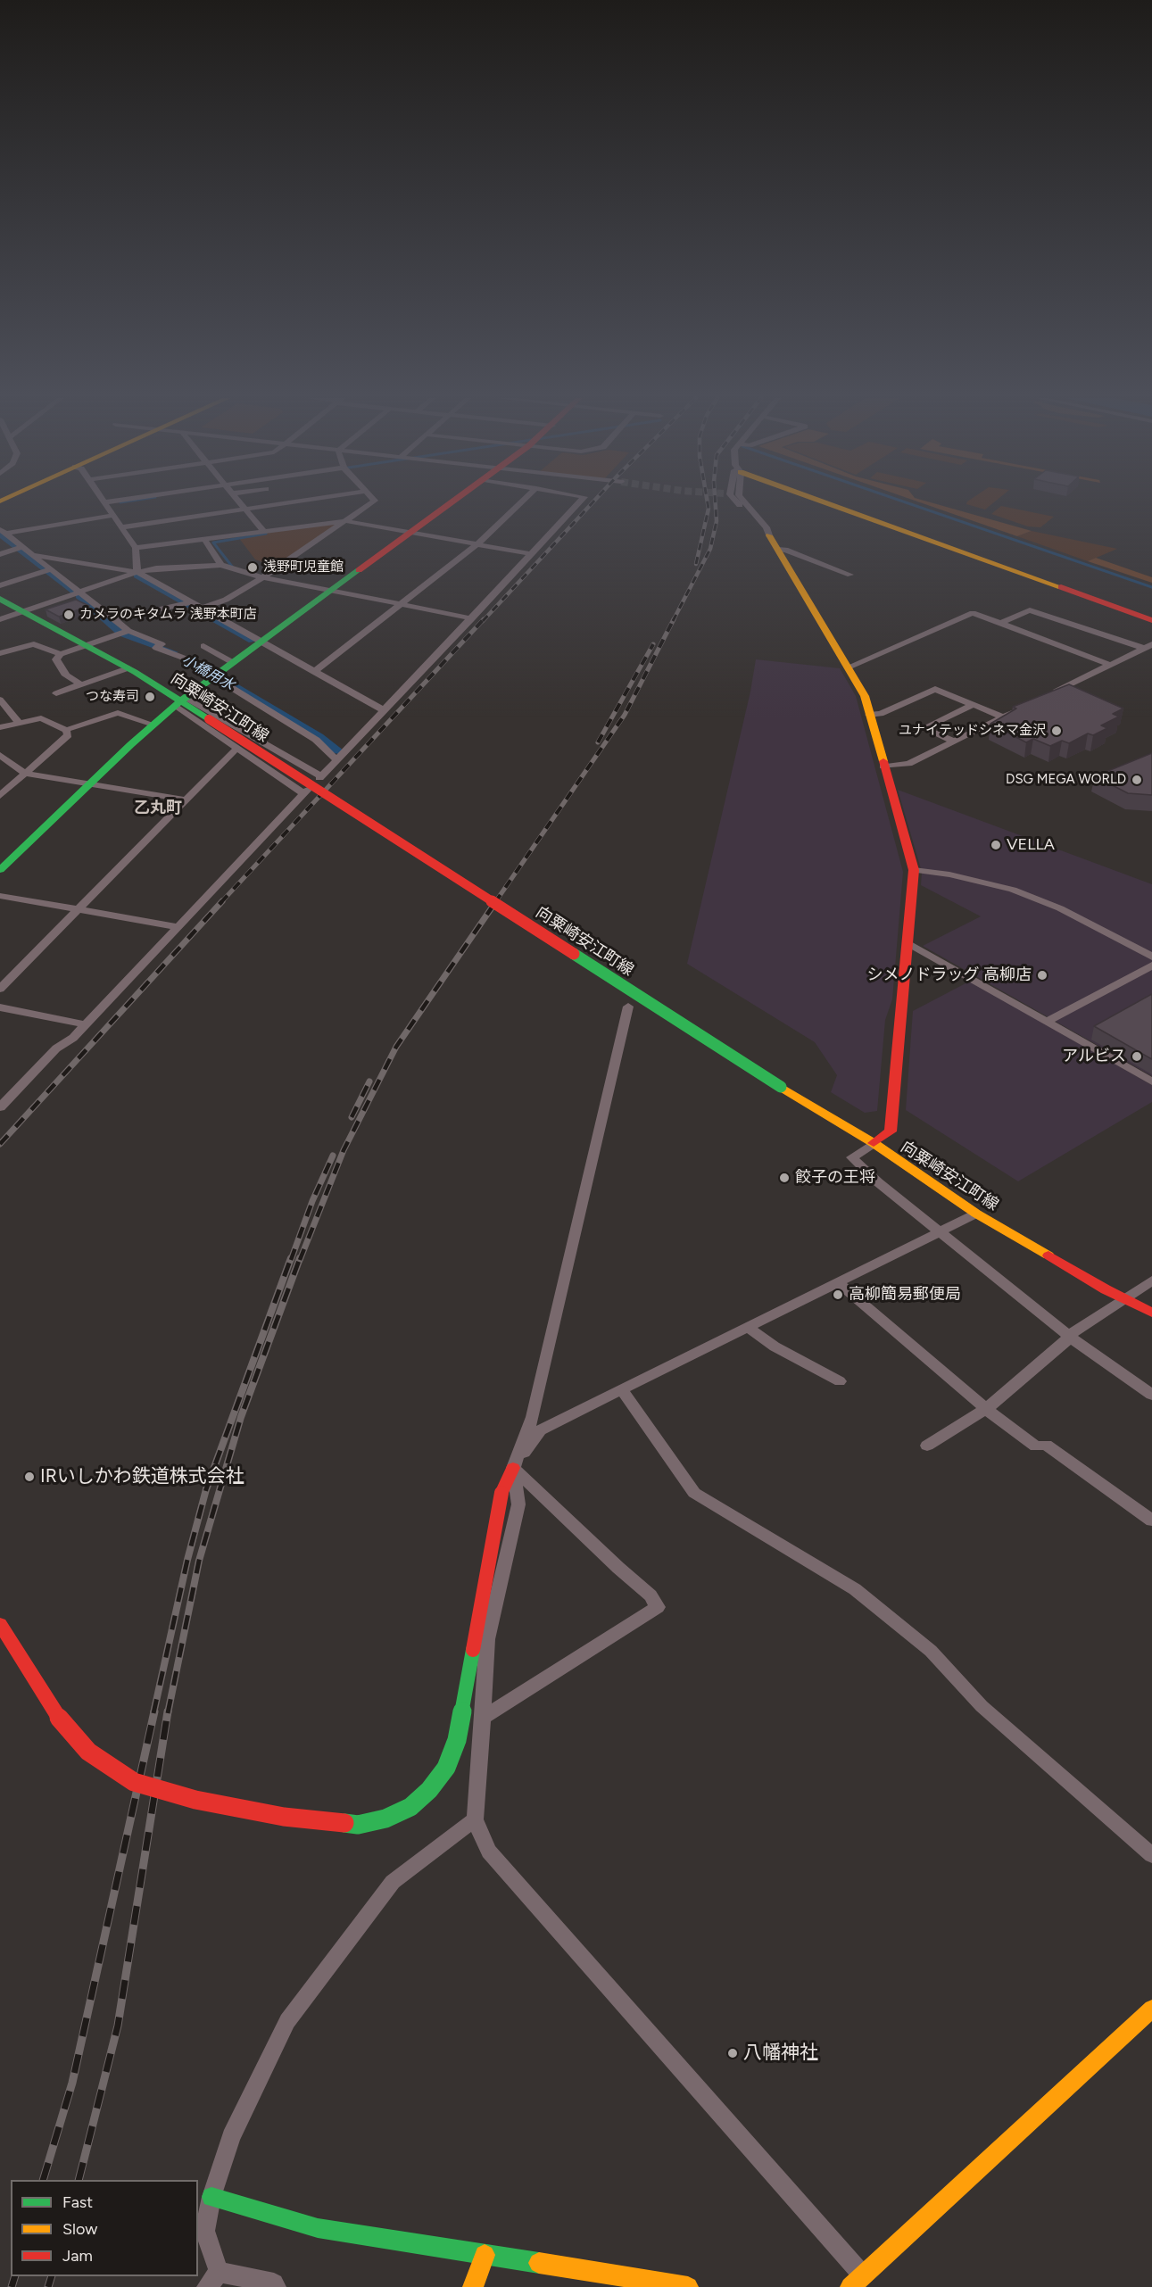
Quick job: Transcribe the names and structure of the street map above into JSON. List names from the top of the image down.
{
  "streets": {
    "street": ["向粟崎安江町線"]
  },
  "districts": ["乙丸町"],
  "water": ["小橋用水"],
  "places": [
    "浅野町児童館",
    "カメラのキタムラ 浅野本町店",
    "つな寿司",
    "ユナイテッドシネマ金沢",
    "DSG MEGA WORLD",
    "VELLA",
    "シメノドラッグ 高柳店",
    "アルビス",
    "餃子の王将",
    "高柳簡易郵便局",
    "IRいしかわ鉄道株式会社",
    "八幡神社"
  ],
  "legend": ["Fast", "Slow", "Jam"]
}
